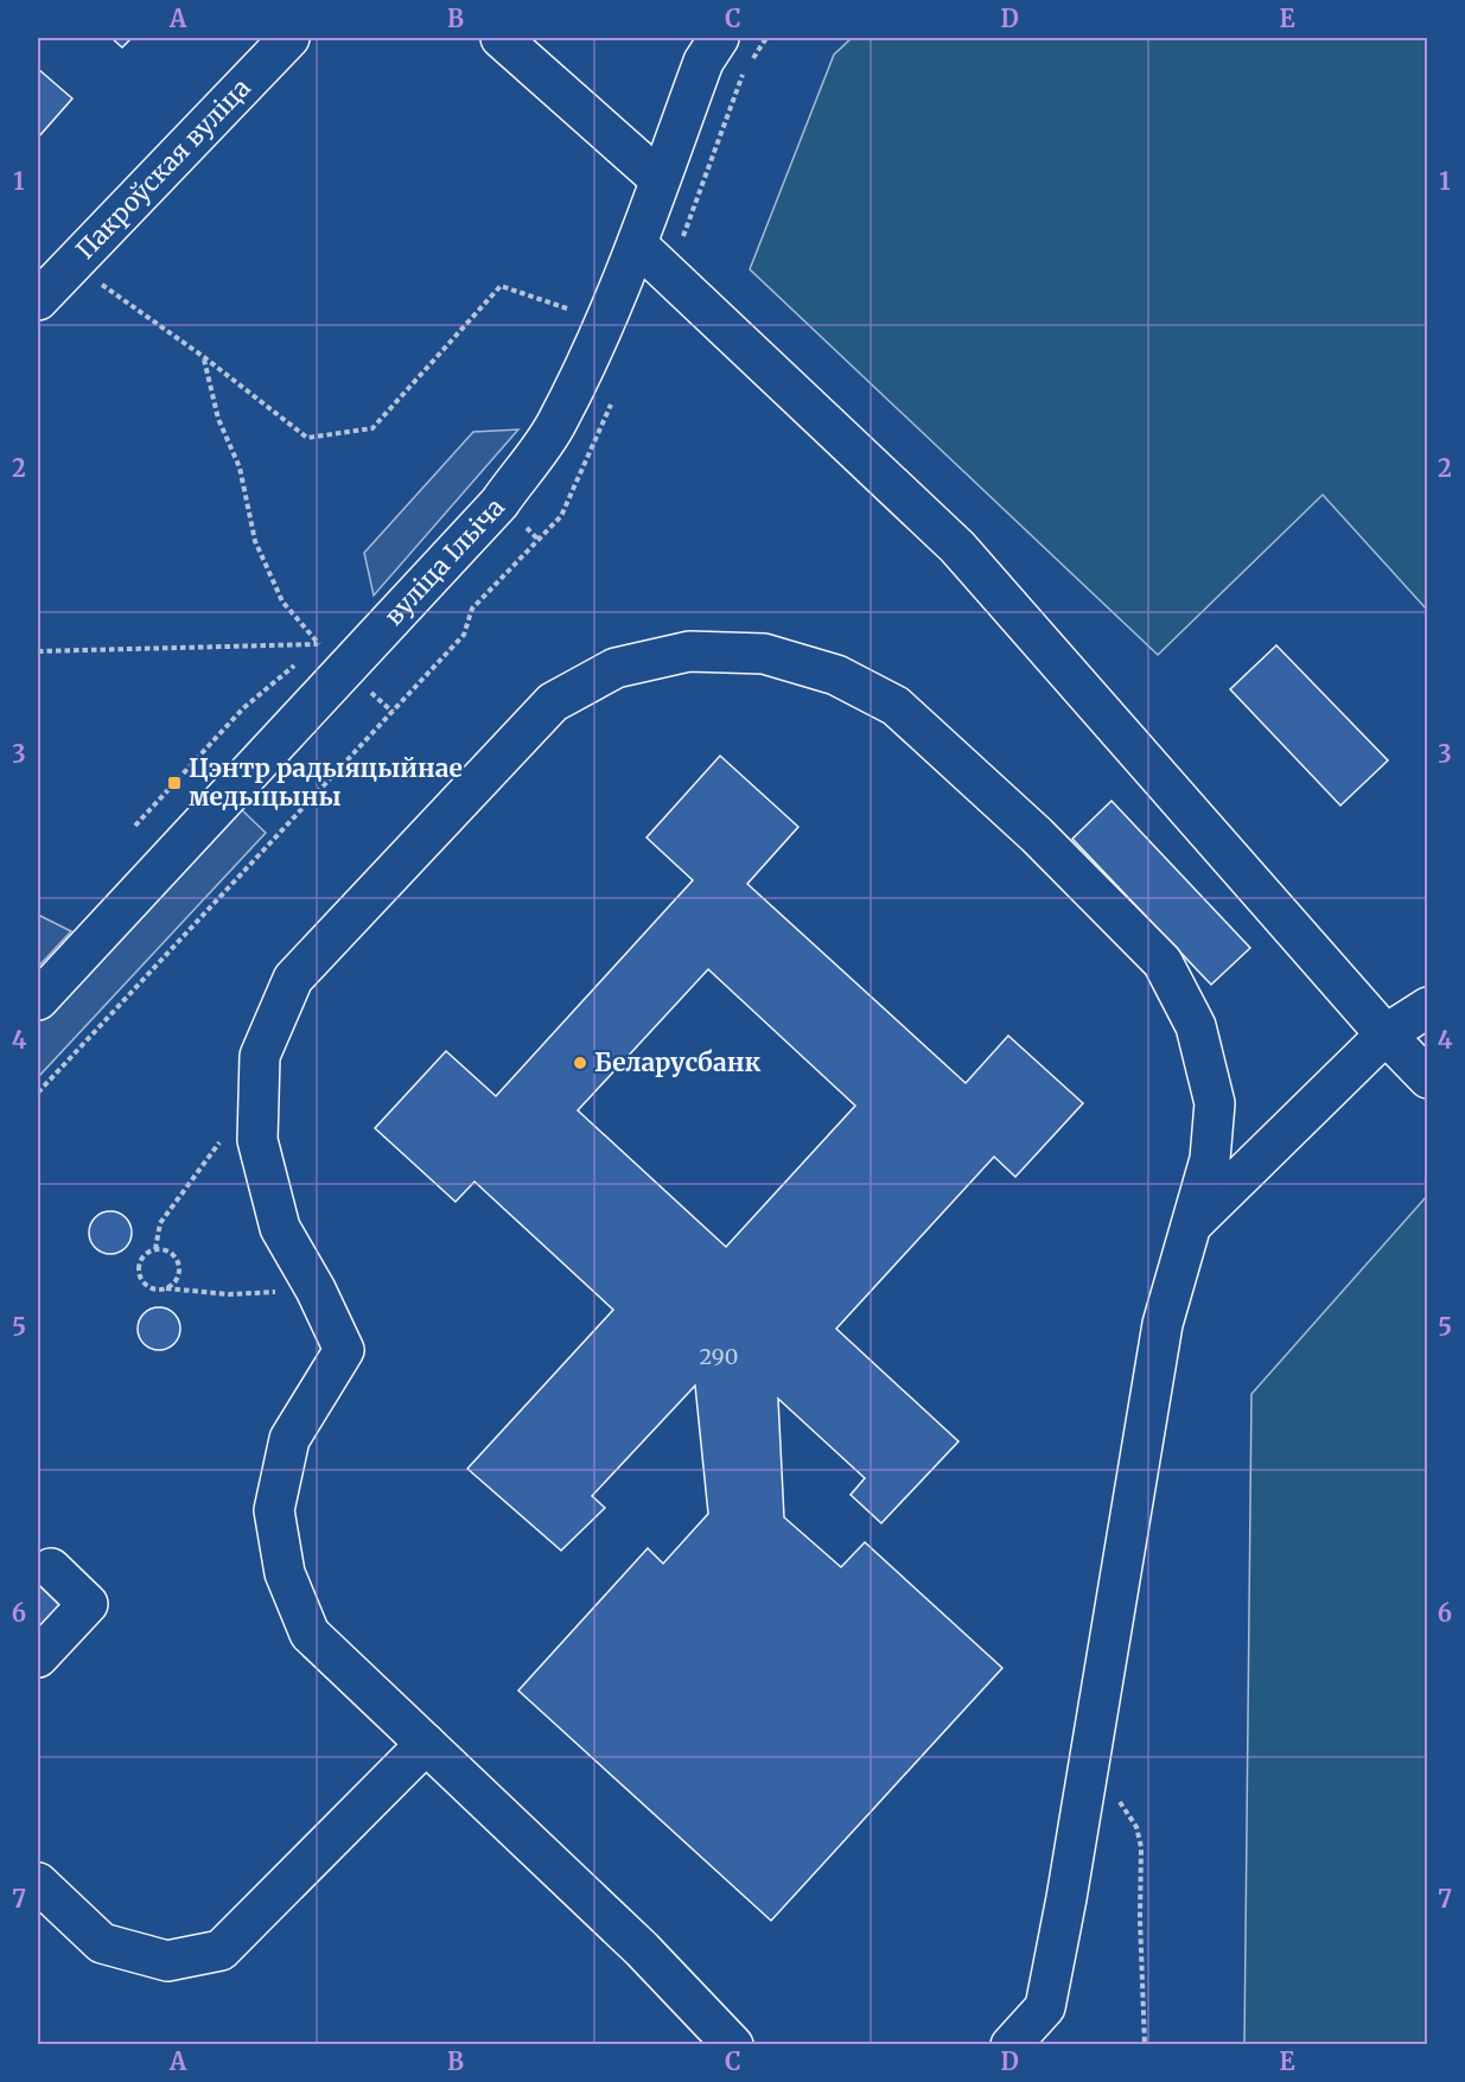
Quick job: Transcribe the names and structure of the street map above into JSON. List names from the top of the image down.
{
  "streets": {
    "street": ["Пакроўская вуліца", "вуліца Ільіча"]
  },
  "places": {
    "transit": ["Цэнтр радыяцыйнае медыцыны"],
    "other": ["Беларусбанк"]
  },
  "house_numbers": ["290"],
  "grid": {
    "columns": [
      "A",
      "B",
      "C",
      "D",
      "E"
    ],
    "rows": [
      "1",
      "2",
      "3",
      "4",
      "5",
      "6",
      "7"
    ]
  }
}
